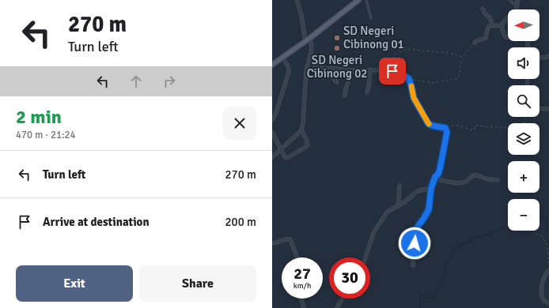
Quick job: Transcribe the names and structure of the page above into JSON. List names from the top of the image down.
{
  "places": ["SD Negeri Cibinong 01", "SD Negeri Cibinong 02"],
  "north": "left",
  "page": {
    "turn": ["270 m", "Turn left"],
    "map_buttons": ["+", "−"],
    "heading": ["2 min", "470 m · 21:24"],
    "list": [
      {
        "name": "Turn left",
        "value": "270 m"
      },
      {
        "name": "Arrive at destination",
        "value": "200 m"
      }
    ],
    "speed": "27 km/h",
    "limit": "30",
    "buttons": ["Exit", "Share"]
  }
}
